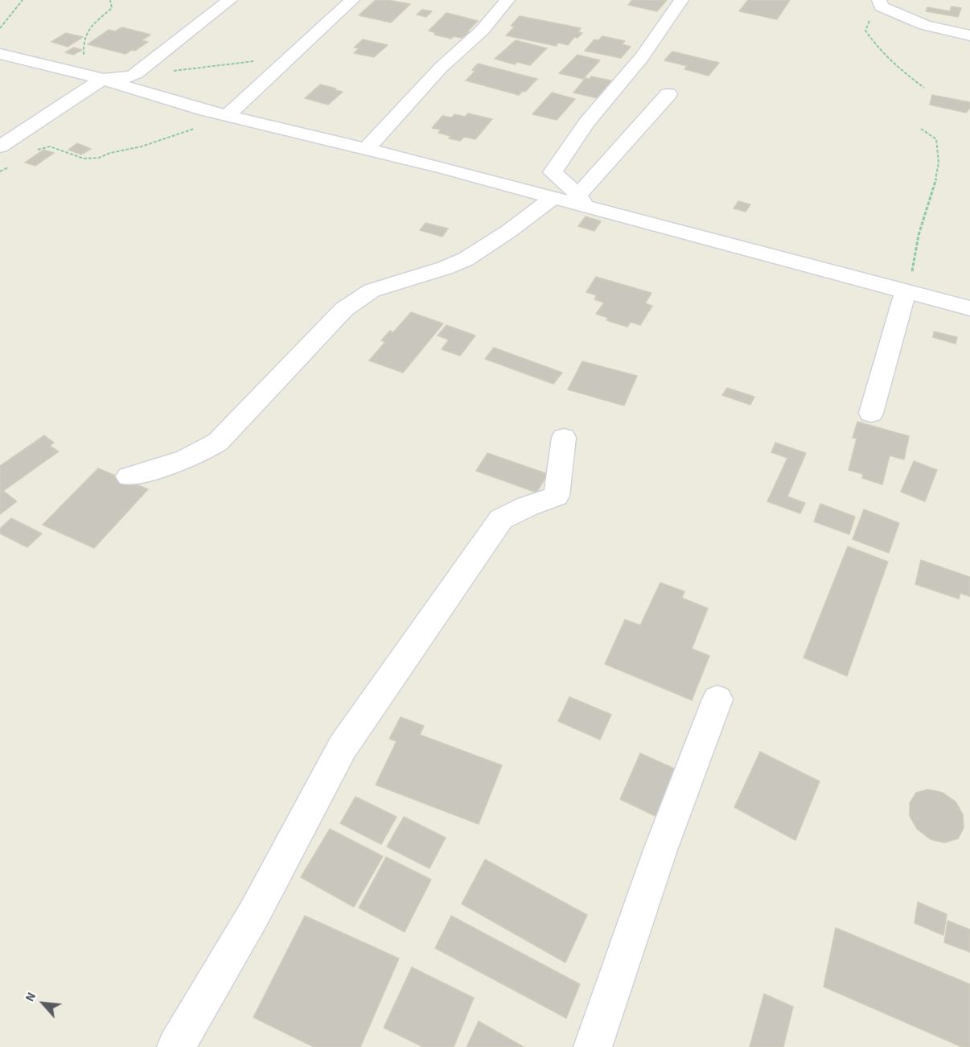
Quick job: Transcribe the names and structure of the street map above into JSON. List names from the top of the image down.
{
  "north": "top left"
}
